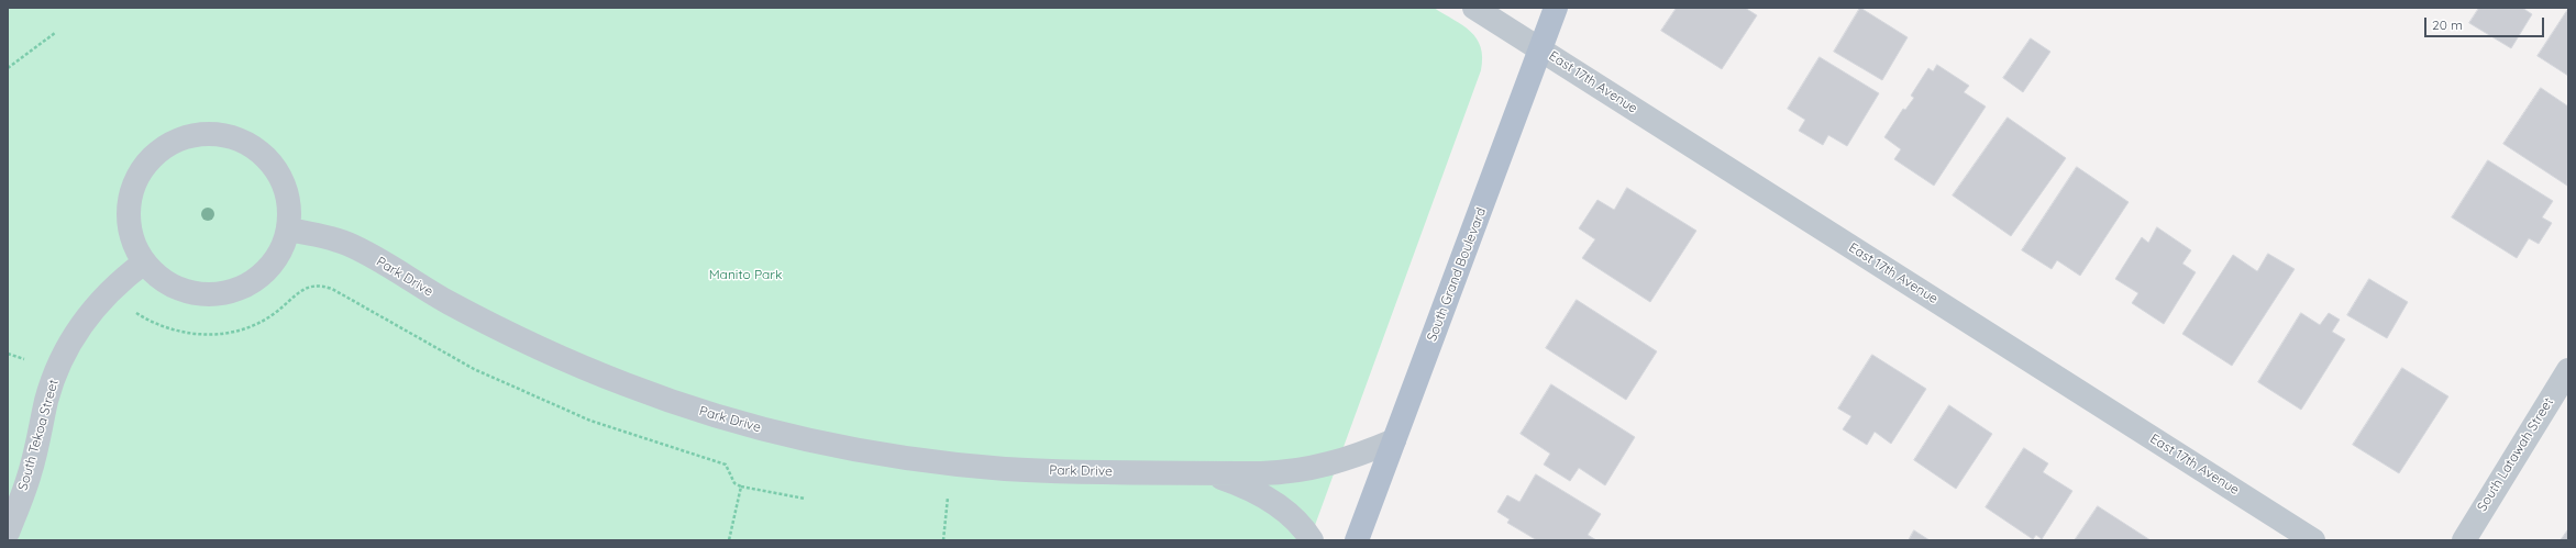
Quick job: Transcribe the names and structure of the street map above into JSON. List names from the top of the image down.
{
  "streets": {
    "main road": ["South Grand Boulevard"],
    "street": [
      "East 17th Avenue",
      "Park Drive",
      "South Tekoa Street",
      "South Latawah Street"
    ]
  },
  "crossings": [
    ["East 17th Avenue", "South Grand Boulevard"],
    ["South Grand Boulevard", "Park Drive"]
  ],
  "parks": ["Manito Park"],
  "scale_bar": "20 m"
}
